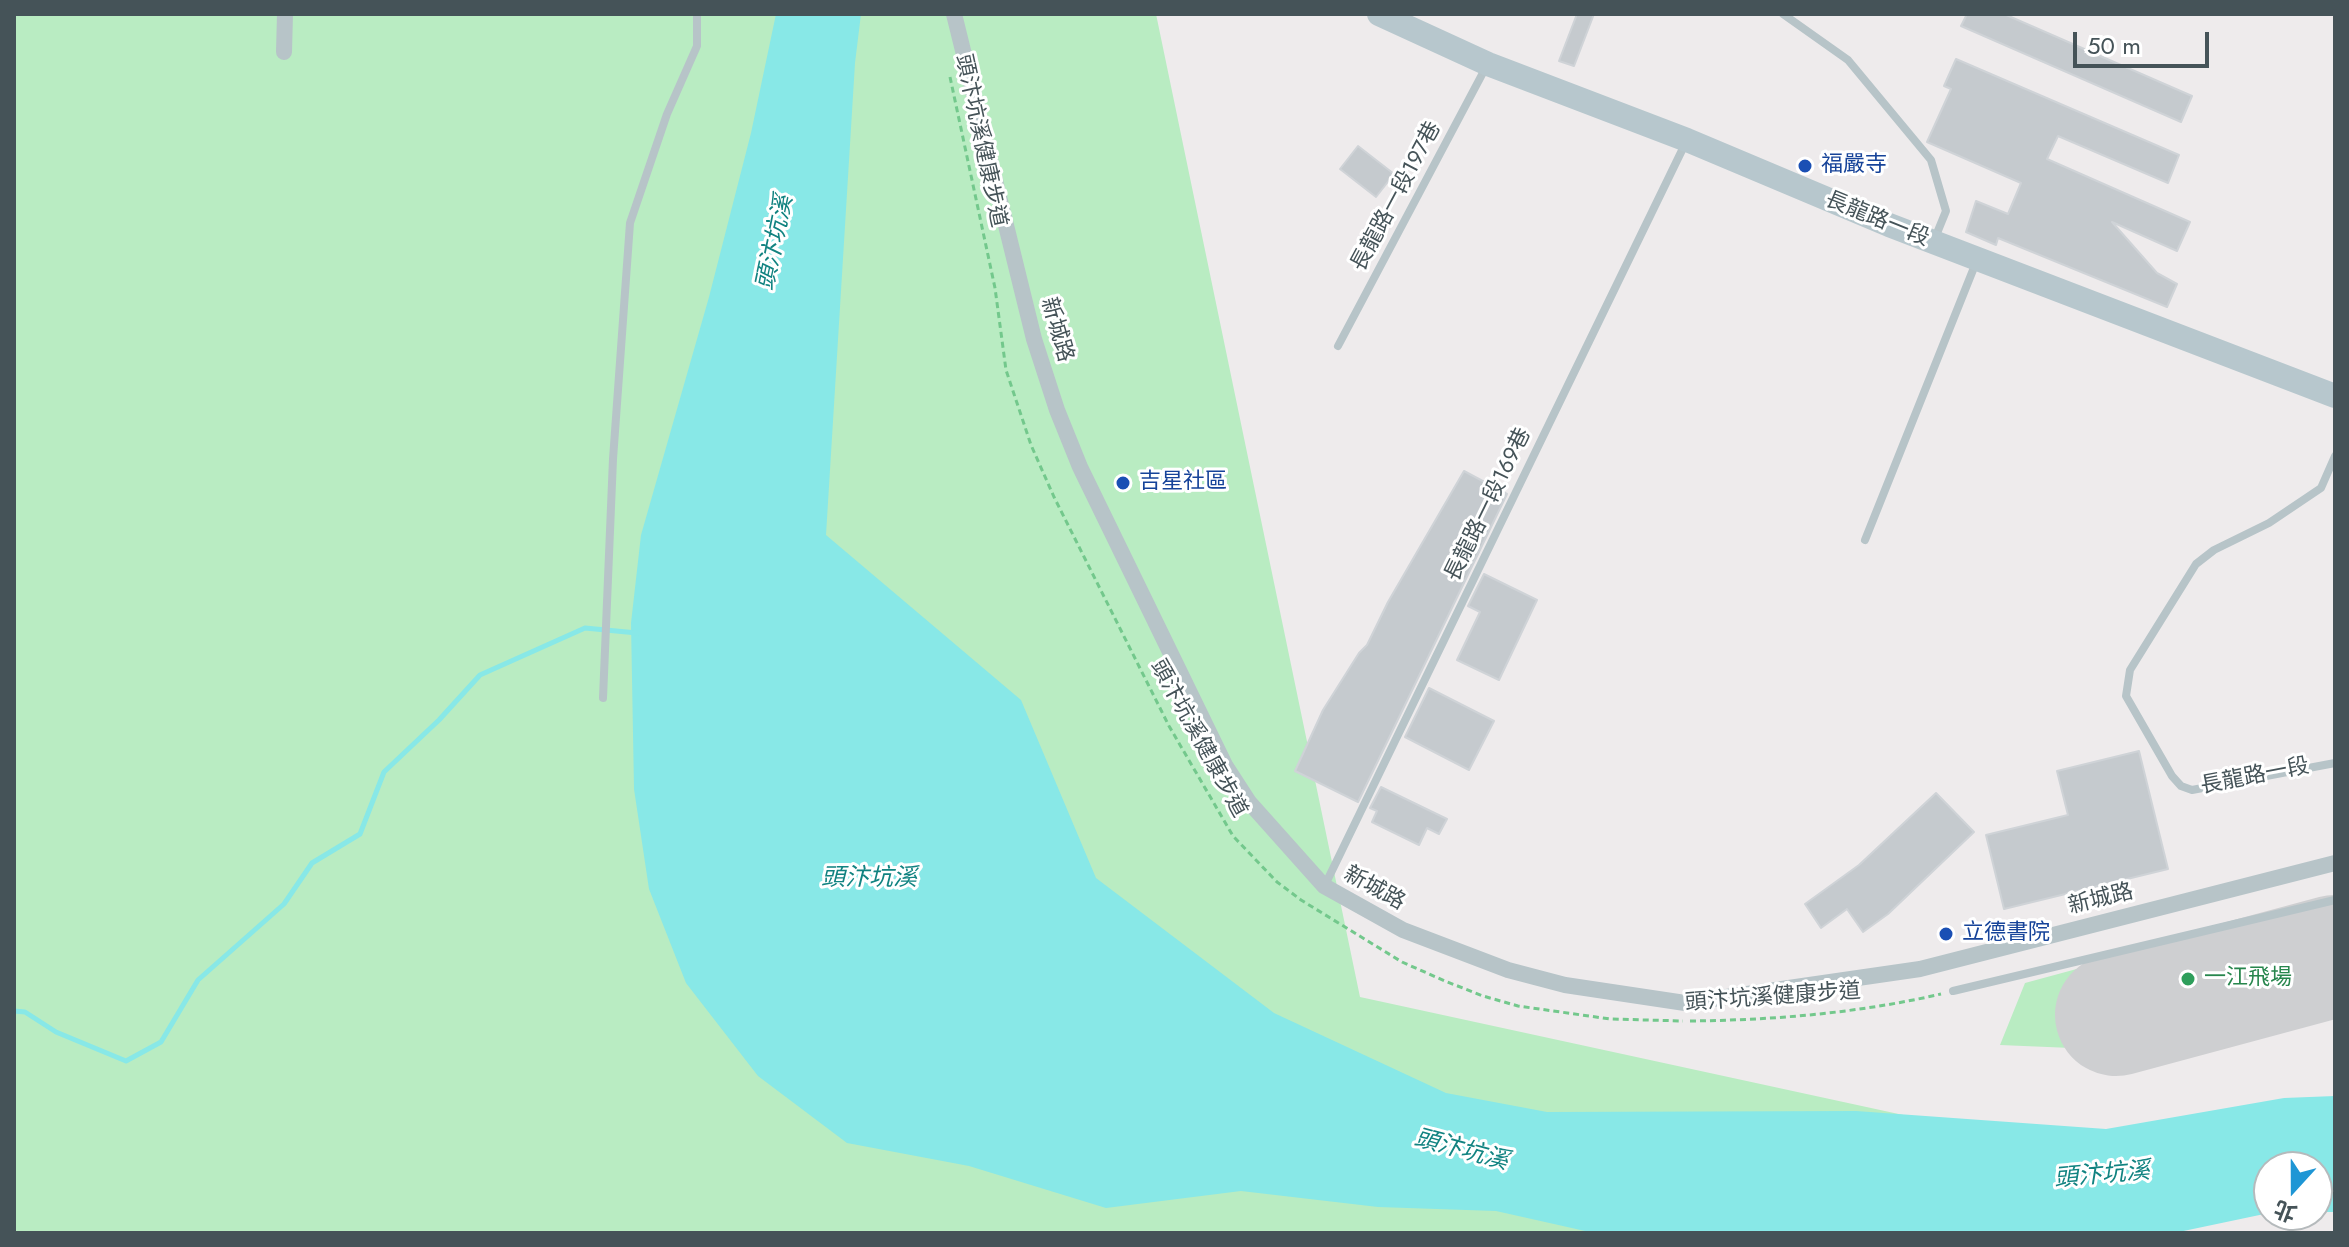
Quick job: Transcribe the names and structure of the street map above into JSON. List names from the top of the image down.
{
  "streets": {
    "main road": ["長龍路一段"],
    "street": ["新城路"],
    "lane": ["長龍路一段197巷", "長龍路一段169巷"],
    "path": ["頭汴坑溪健康步道"]
  },
  "crossings": [
    ["長龍路一段197巷", "長龍路一段"],
    ["長龍路一段", "長龍路一段169巷"],
    ["新城路", "長龍路一段169巷"]
  ],
  "water": ["頭汴坑溪"],
  "places": [
    "福嚴寺",
    "吉星社區",
    "立德書院",
    "一江飛場"
  ],
  "scale_bar": "50 m",
  "north": "bottom"
}
